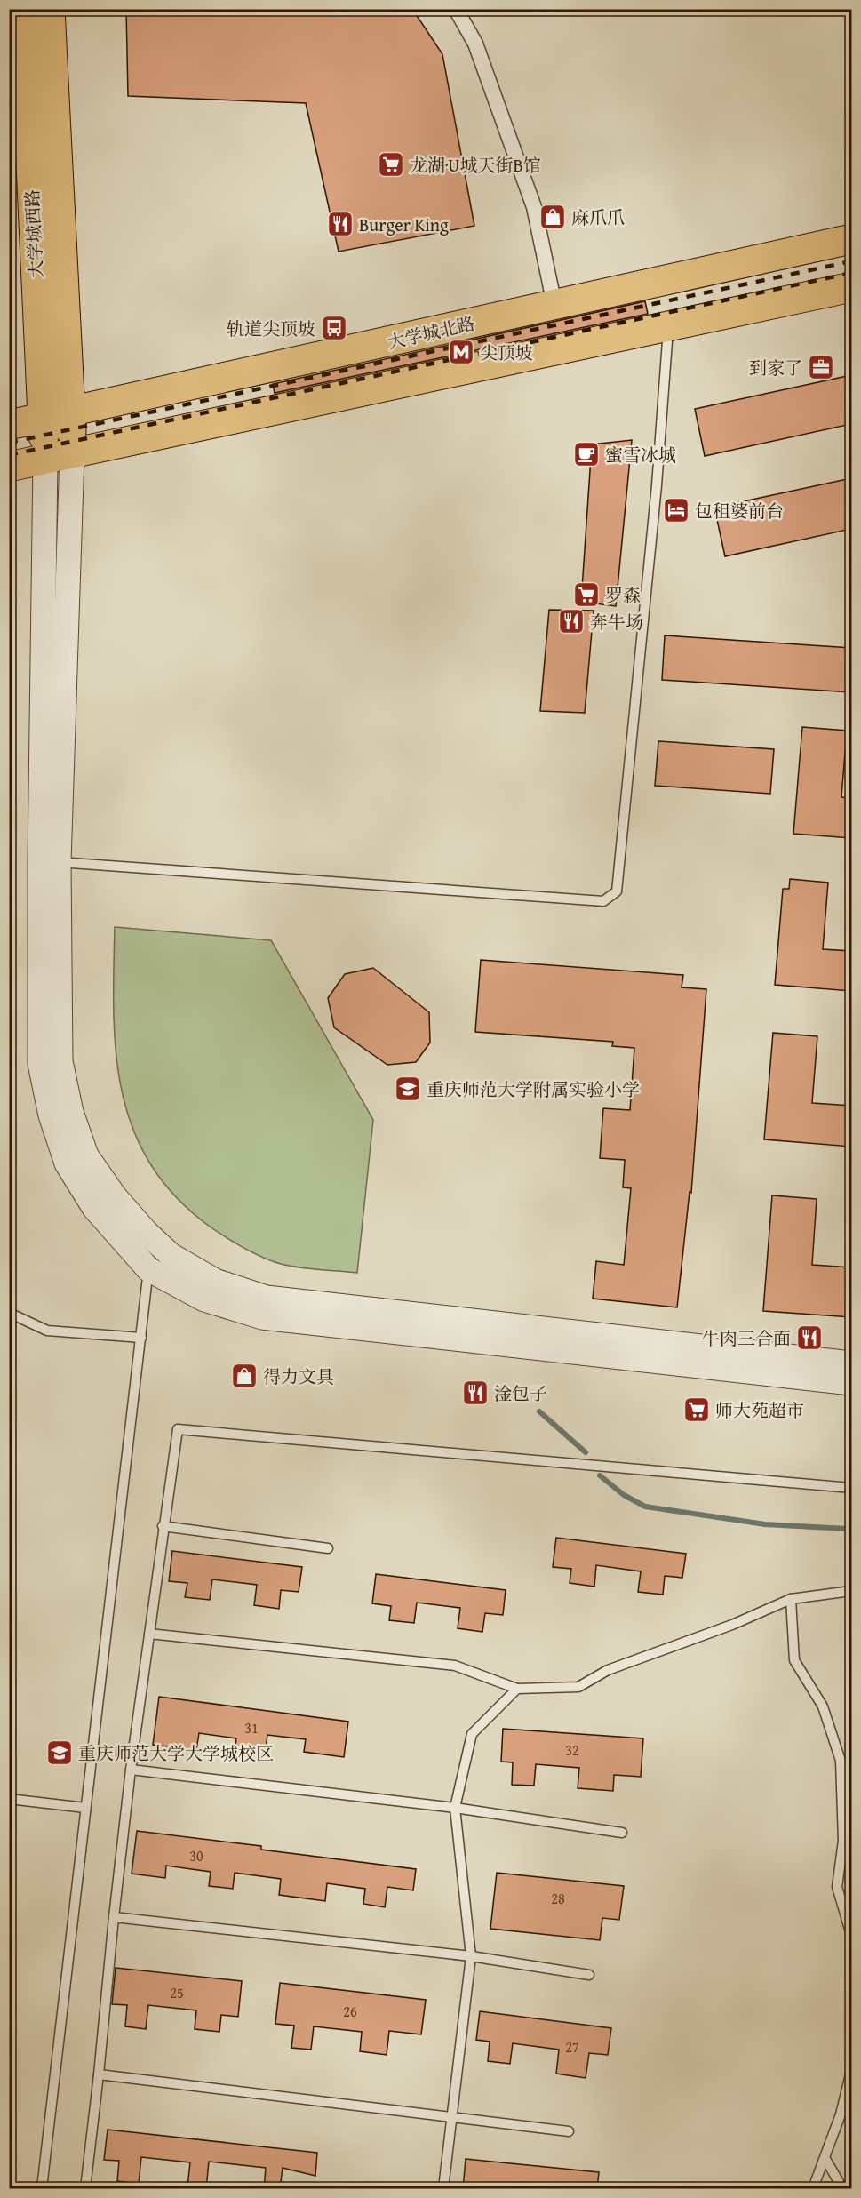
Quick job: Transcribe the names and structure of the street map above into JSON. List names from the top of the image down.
{
  "streets": {
    "main road": ["大学城西路", "大学城北路"]
  },
  "crossings": [
    ["大学城西路", "大学城北路"]
  ],
  "places": {
    "supermarket": ["龙湖·U城天街B馆", "罗森", "师大苑超市"],
    "shop": ["麻爪爪", "得力文具"],
    "restaurant": [
      "Burger King",
      "奔牛场",
      "牛肉三合面",
      "淦包子"
    ],
    "bus stop": ["轨道尖顶坡"],
    "metro station": ["尖顶坡"],
    "office": ["到家了"],
    "cafe": ["蜜雪冰城"],
    "hotel": ["包租婆前台"],
    "school or university": ["重庆师范大学附属实验小学", "重庆师范大学大学城校区"]
  },
  "house_numbers": [
    "31",
    "32",
    "30",
    "28",
    "25",
    "26",
    "27"
  ]
}
